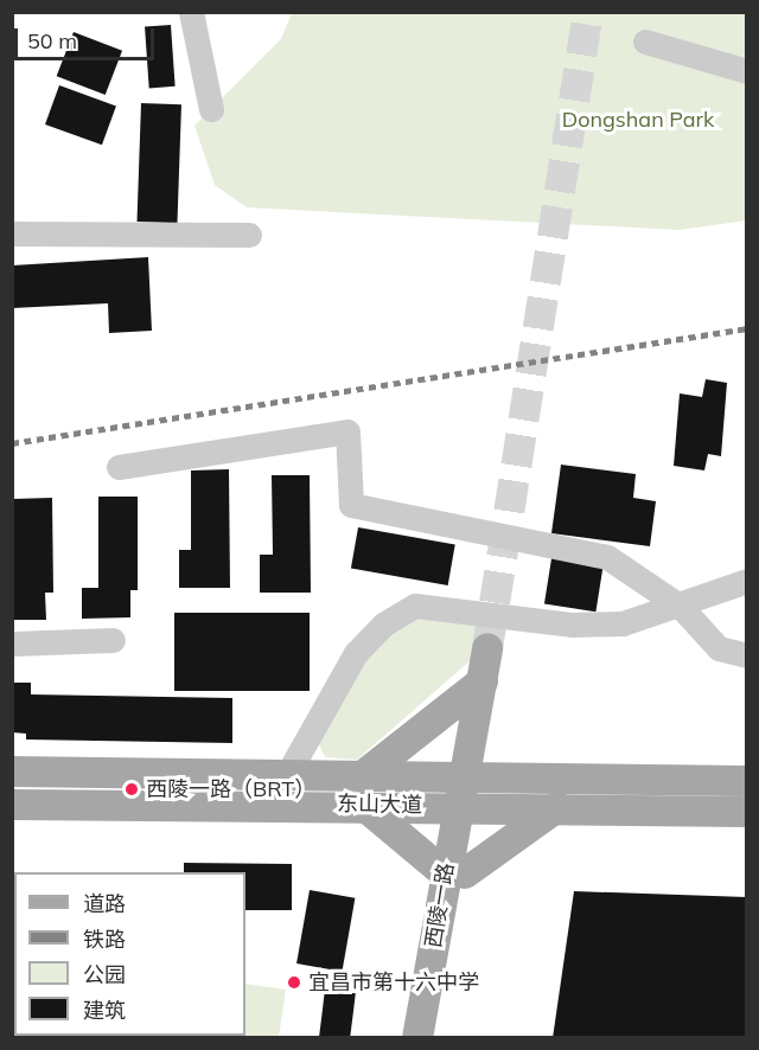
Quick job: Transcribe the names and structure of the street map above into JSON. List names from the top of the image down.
{
  "streets": {
    "main road": ["东山大道", "西陵一路"]
  },
  "crossings": [
    ["东山大道", "西陵一路"]
  ],
  "parks": ["Dongshan Park"],
  "places": ["西陵一路（BRT）", "宜昌市第十六中学"],
  "legend": [
    "道路",
    "铁路",
    "公园",
    "建筑"
  ],
  "scale_bar": "50 m"
}
